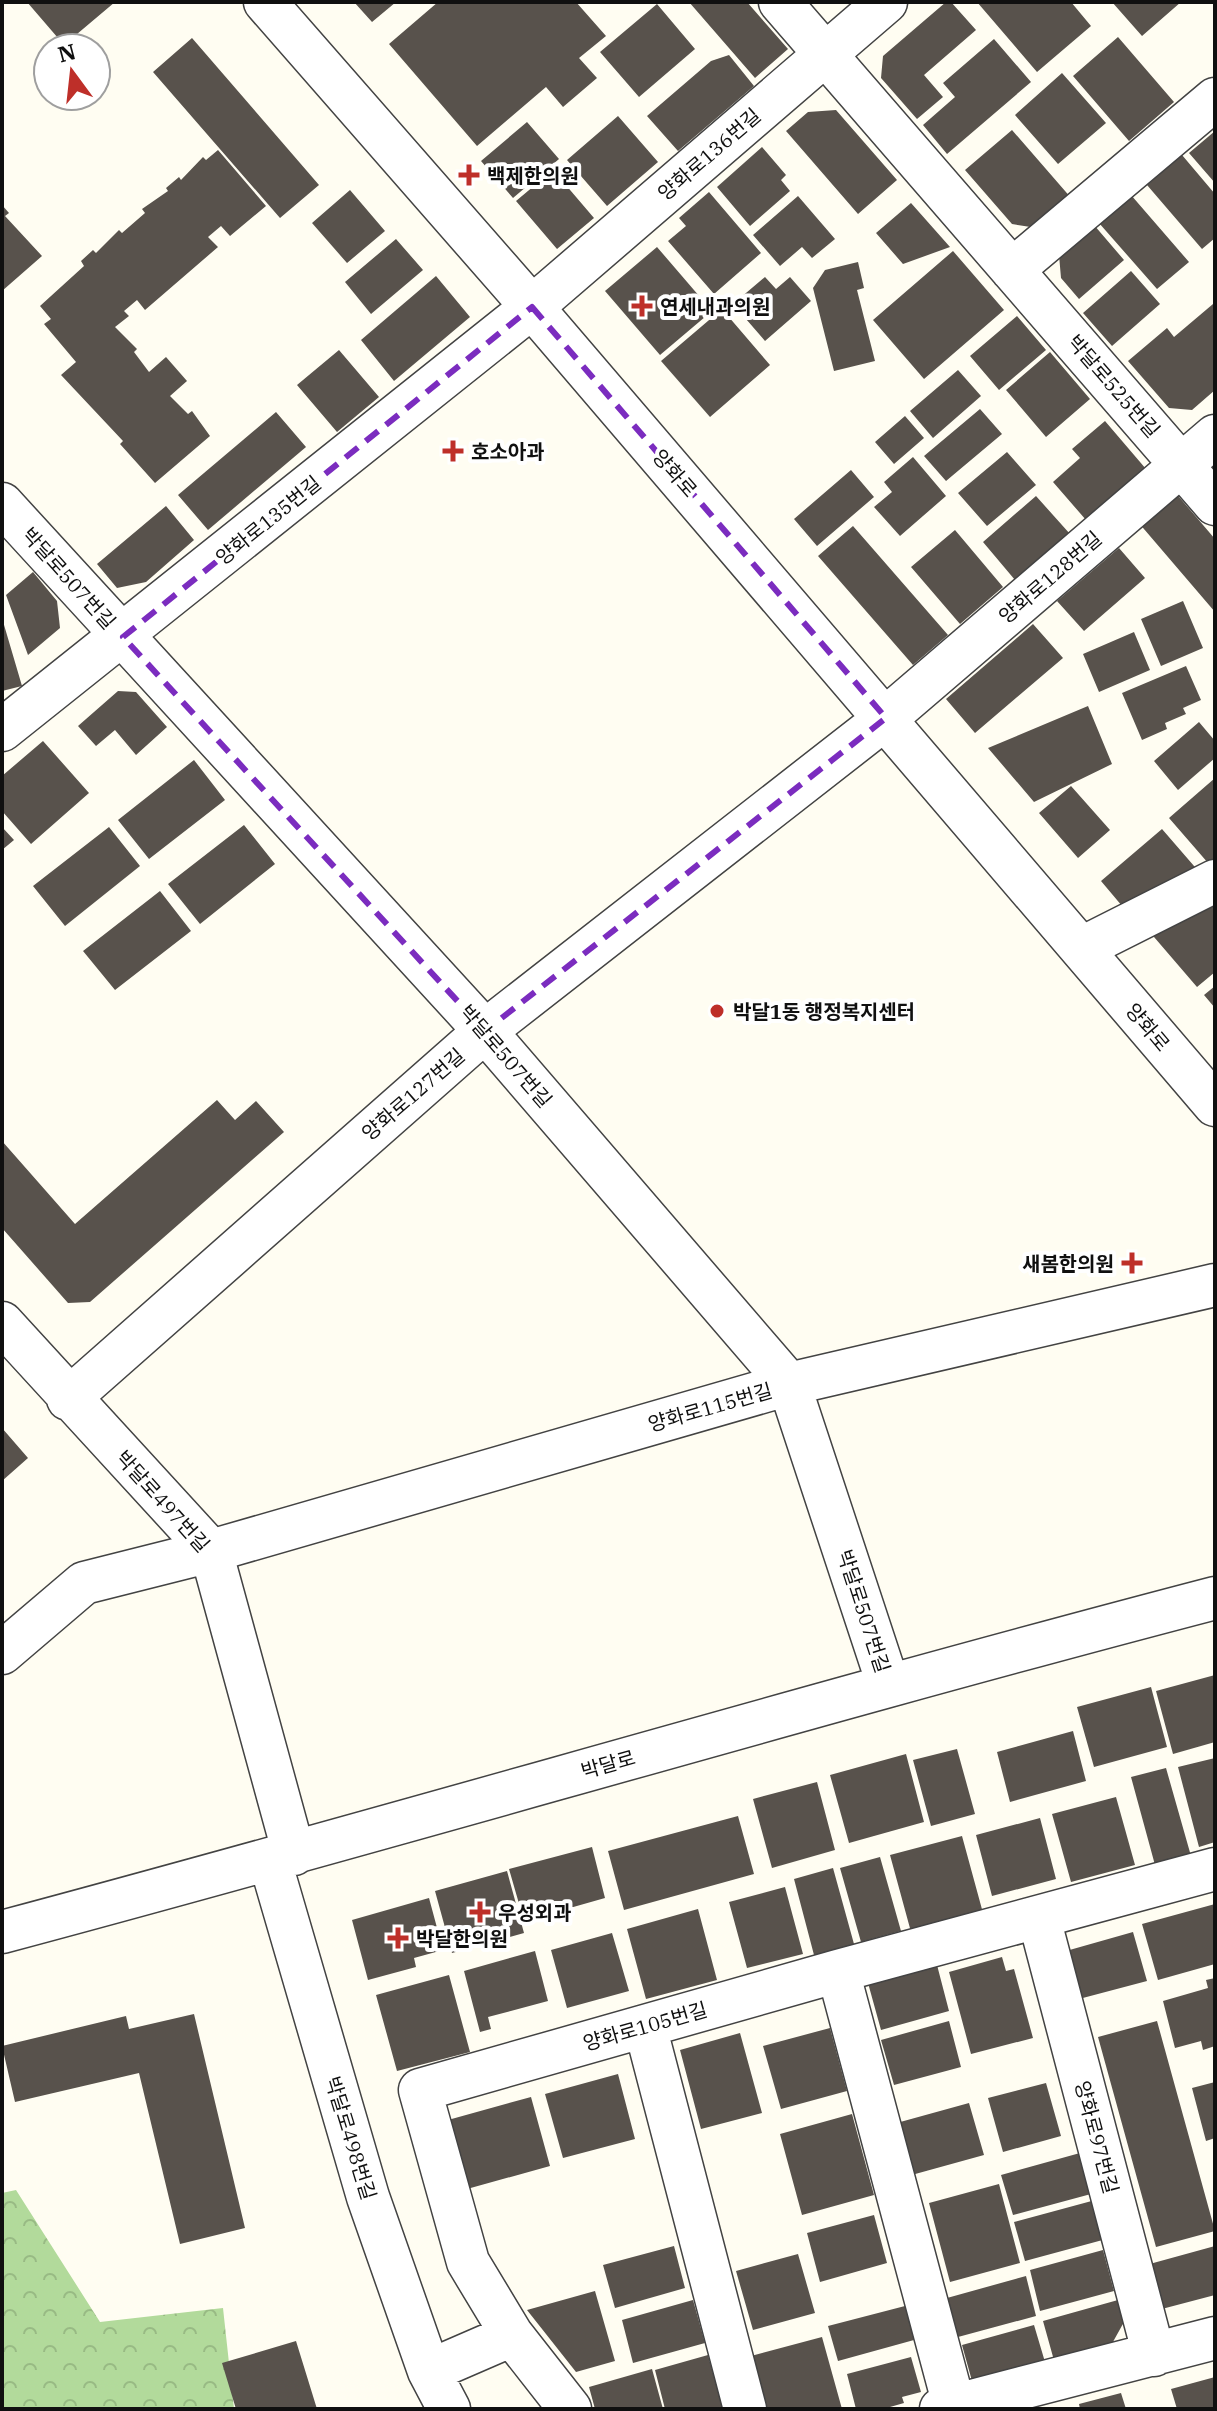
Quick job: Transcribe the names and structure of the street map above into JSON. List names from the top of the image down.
{
  "streets": {
    "street": [
      "양화로136번길",
      "박달로525번길",
      "양화로",
      "양화로135번길",
      "양화로128번길",
      "박달로507번길",
      "양화로127번길",
      "양화로115번길",
      "박달로497번길",
      "박달로",
      "양화로105번길",
      "양화로97번길",
      "박달로498번길"
    ]
  },
  "crossings": [
    ["양화로136번길", "박달로525번길"],
    ["양화로136번길", "양화로"],
    ["양화로136번길", "양화로135번길"],
    ["박달로525번길", "양화로128번길"],
    ["양화로", "양화로135번길"],
    ["양화로", "양화로128번길"],
    ["양화로", "양화로127번길"],
    ["양화로135번길", "박달로507번길"],
    ["양화로128번길", "양화로127번길"],
    ["박달로507번길", "양화로127번길"],
    ["박달로507번길", "양화로115번길"],
    ["박달로507번길", "박달로"],
    ["양화로127번길", "박달로497번길"],
    ["양화로115번길", "박달로497번길"],
    ["박달로497번길", "박달로"],
    ["박달로497번길", "박달로498번길"],
    ["박달로", "박달로498번길"],
    ["양화로105번길", "양화로97번길"]
  ],
  "places": {
    "health": [
      "백제한의원",
      "연세내과의원",
      "호소아과",
      "새봄한의원",
      "우성외과",
      "박달한의원"
    ],
    "other": ["박달1동 행정복지센터"]
  },
  "north": "top"
}
